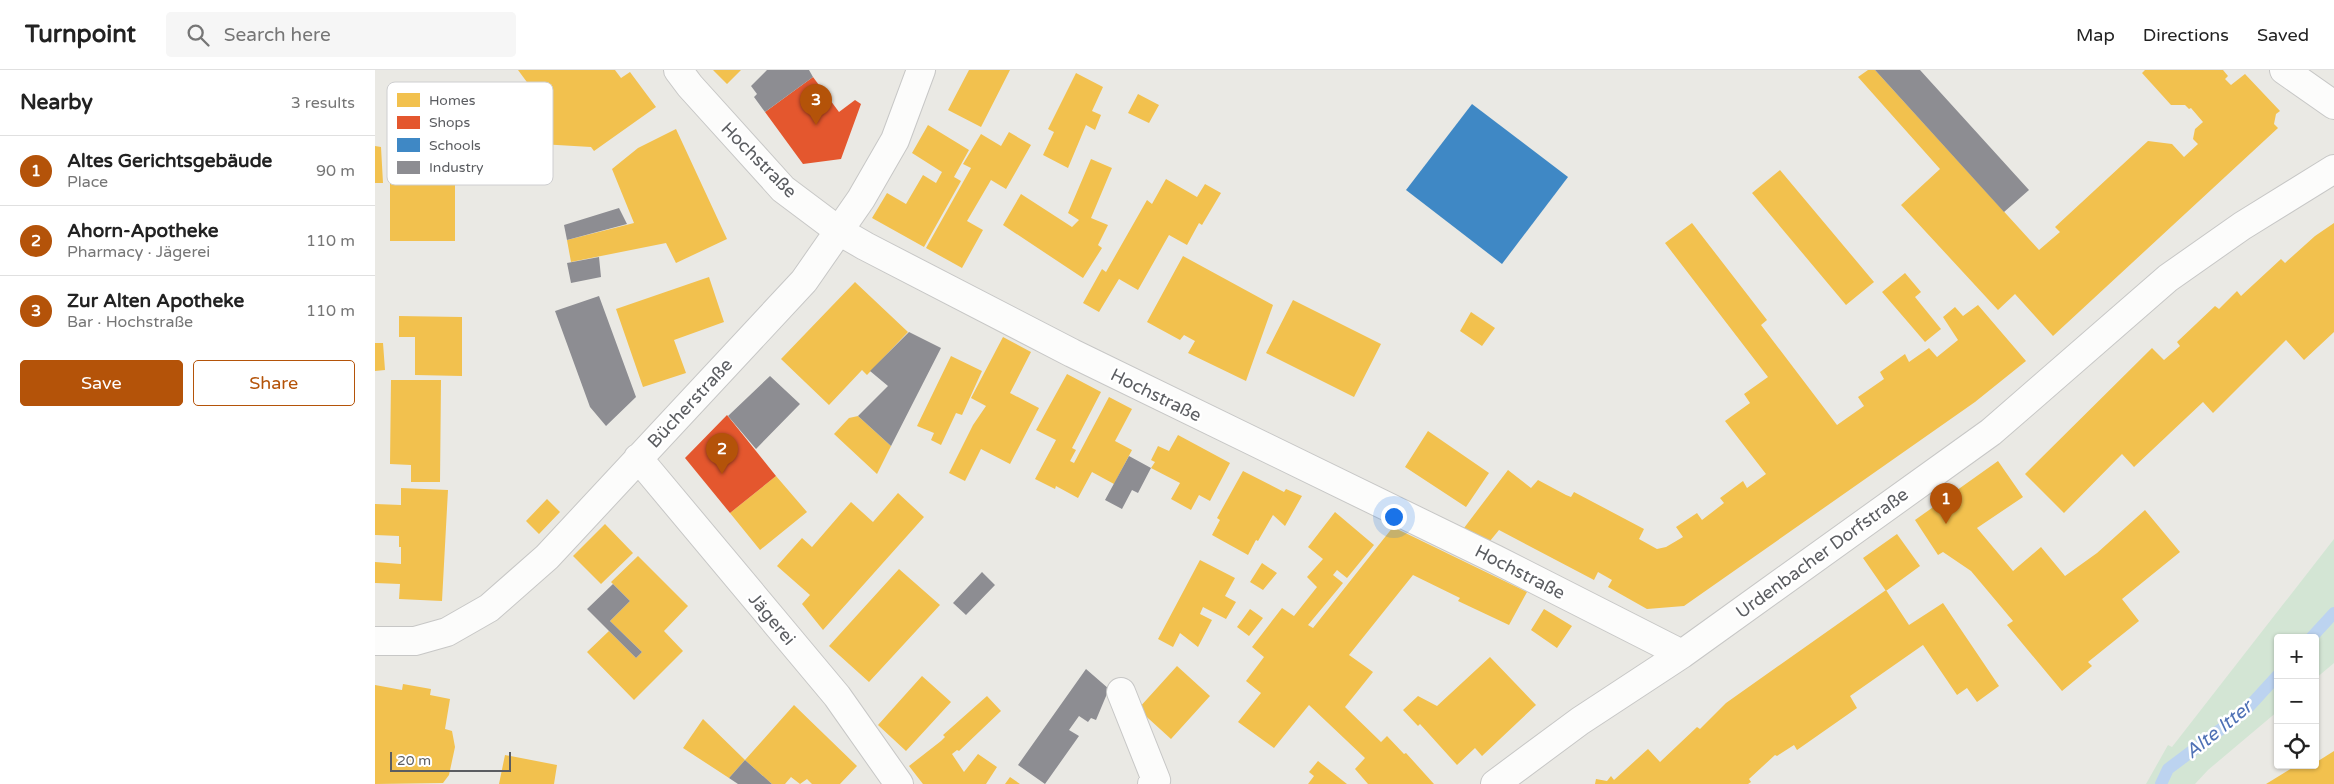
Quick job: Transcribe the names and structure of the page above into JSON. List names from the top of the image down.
{
  "streets": {
    "street": [
      "Hochstraße",
      "Bücherstraße",
      "Urdenbacher Dorfstraße",
      "Jägerei"
    ]
  },
  "crossings": [
    ["Hochstraße", "Bücherstraße"],
    ["Hochstraße", "Urdenbacher Dorfstraße"],
    ["Bücherstraße", "Jägerei"]
  ],
  "water": ["Alte Itter"],
  "legend": [
    "Homes",
    "Shops",
    "Schools",
    "Industry"
  ],
  "scale_bar": "20 m",
  "page": {
    "header": "Turnpoint",
    "search": "Search here",
    "nav": ["Map", "Directions", "Saved"],
    "heading": ["Nearby", "3 results"],
    "pins": ["3", "2", "1"],
    "list": [
      {
        "mark": "1",
        "name": "Altes Gerichtsgebäude",
        "note": "Place",
        "value": "90 m"
      },
      {
        "mark": "2",
        "name": "Ahorn-Apotheke",
        "note": "Pharmacy · Jägerei",
        "value": "110 m"
      },
      {
        "mark": "3",
        "name": "Zur Alten Apotheke",
        "note": "Bar · Hochstraße",
        "value": "110 m"
      }
    ],
    "buttons": ["Save", "Share"],
    "map_buttons": ["+", "−"],
    "scale": "20 m"
  }
}
